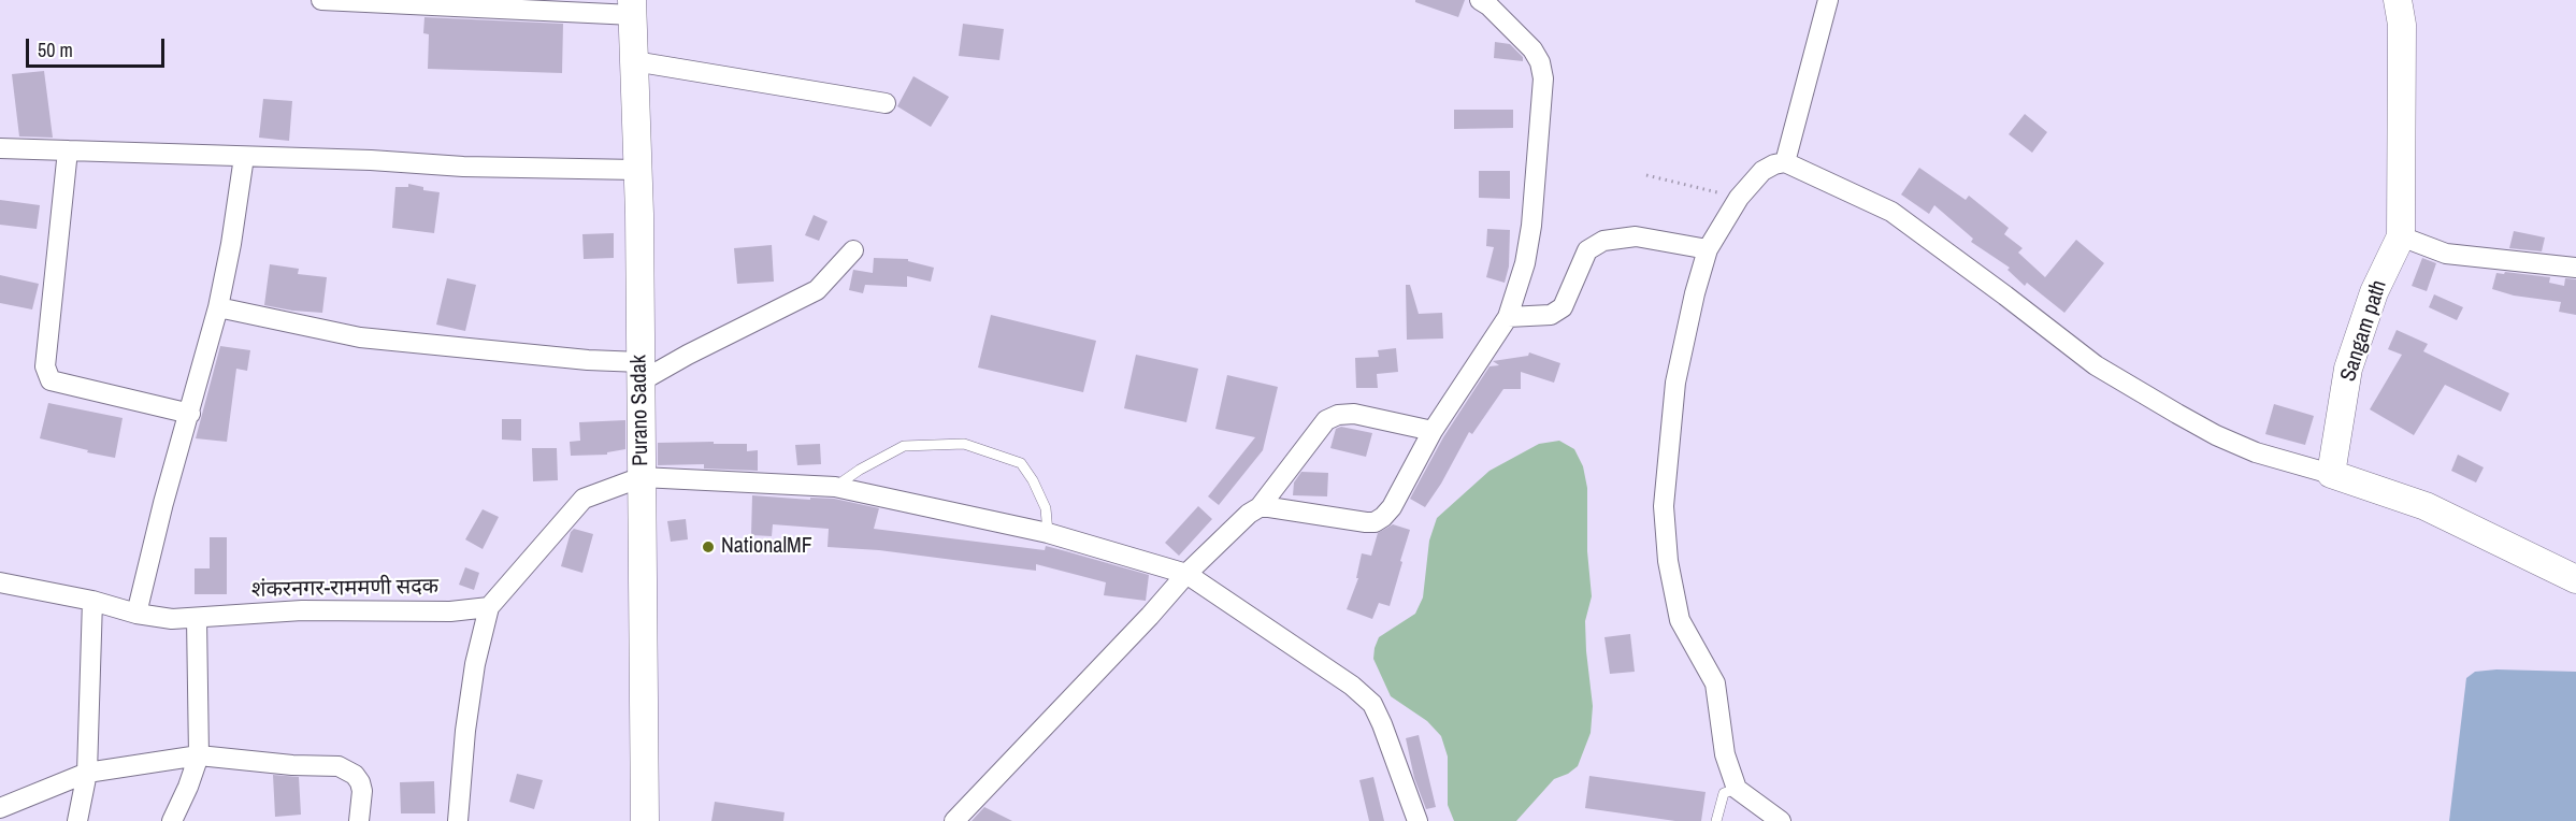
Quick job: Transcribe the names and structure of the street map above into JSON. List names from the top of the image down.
{
  "streets": {
    "main road": ["Sangam path", "Purano Sadak"],
    "street": ["शंकरनगर-राममणी सदक"]
  },
  "places": ["NationalMF"],
  "scale_bar": "50 m"
}
